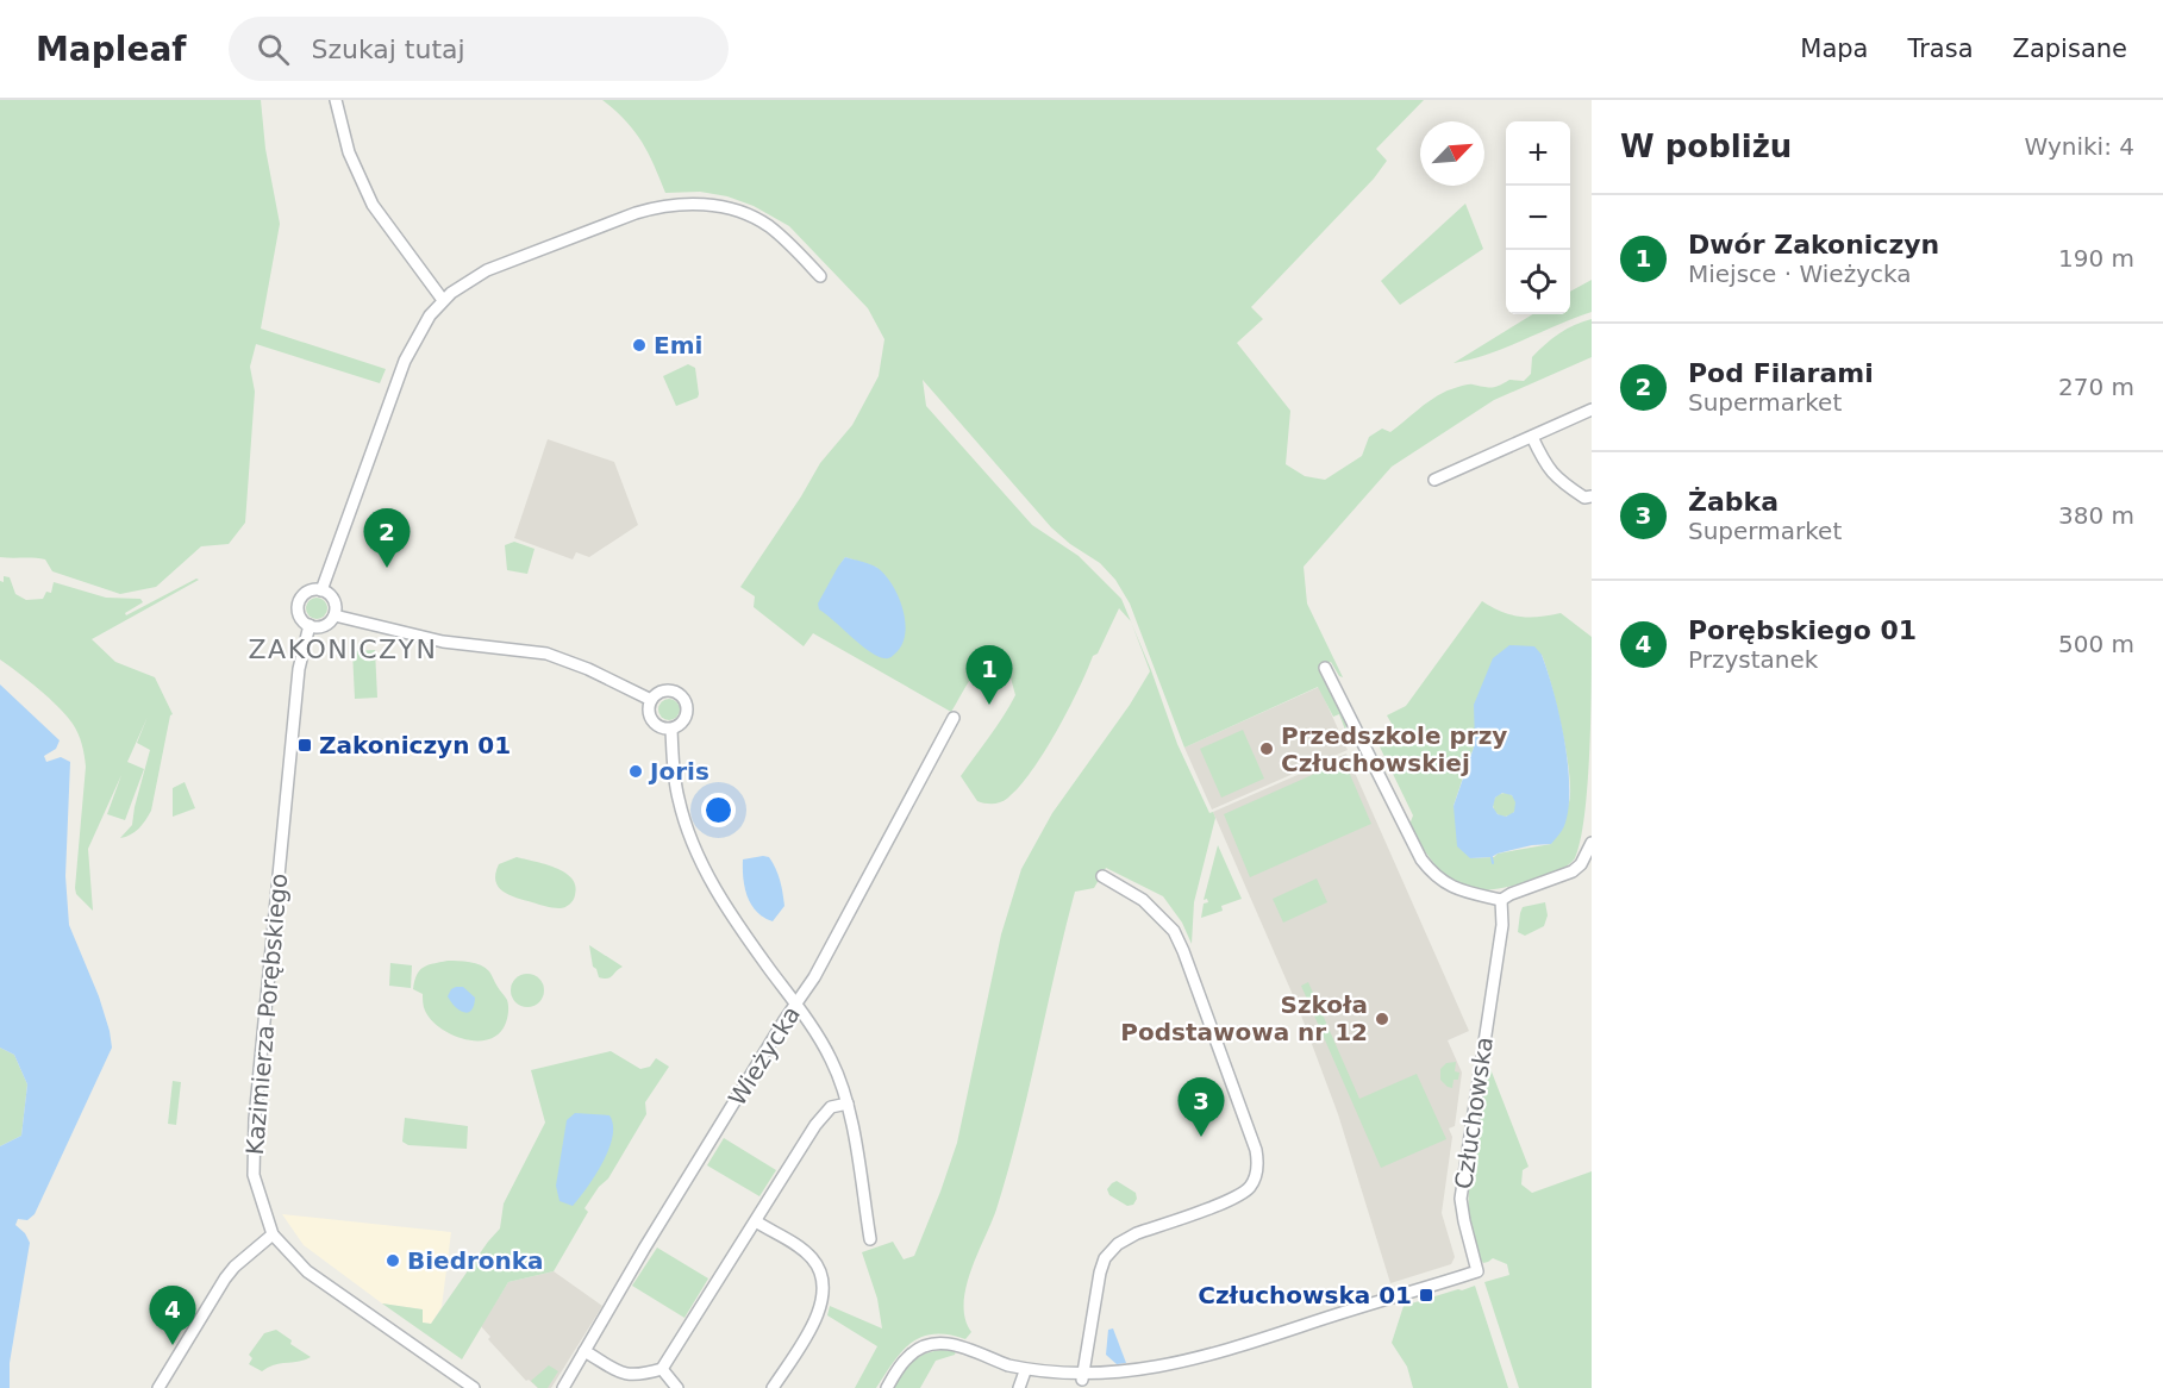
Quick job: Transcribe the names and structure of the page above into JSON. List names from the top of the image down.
{
  "streets": {
    "street": ["Kazimierza Porębskiego", "Wieżycka", "Człuchowska"]
  },
  "districts": ["ZAKONICZYN"],
  "places": {
    "other": [
      "Emi",
      "Przedszkole przy Człuchowskiej",
      "Joris",
      "Szkoła Podstawowa nr 12",
      "Biedronka"
    ],
    "transit": ["Zakoniczyn 01", "Człuchowska 01"]
  },
  "north": "top right",
  "page": {
    "header": "Mapleaf",
    "search": "Szukaj tutaj",
    "nav": ["Mapa", "Trasa", "Zapisane"],
    "heading": ["W pobliżu", "Wyniki: 4"],
    "map_buttons": ["+", "−"],
    "list": [
      {
        "mark": "1",
        "name": "Dwór Zakoniczyn",
        "note": "Miejsce · Wieżycka",
        "value": "190 m"
      },
      {
        "mark": "2",
        "name": "Pod Filarami",
        "note": "Supermarket",
        "value": "270 m"
      },
      {
        "mark": "3",
        "name": "Żabka",
        "note": "Supermarket",
        "value": "380 m"
      },
      {
        "mark": "4",
        "name": "Porębskiego 01",
        "note": "Przystanek",
        "value": "500 m"
      }
    ],
    "pins": [
      "2",
      "1",
      "3",
      "4"
    ]
  }
}
